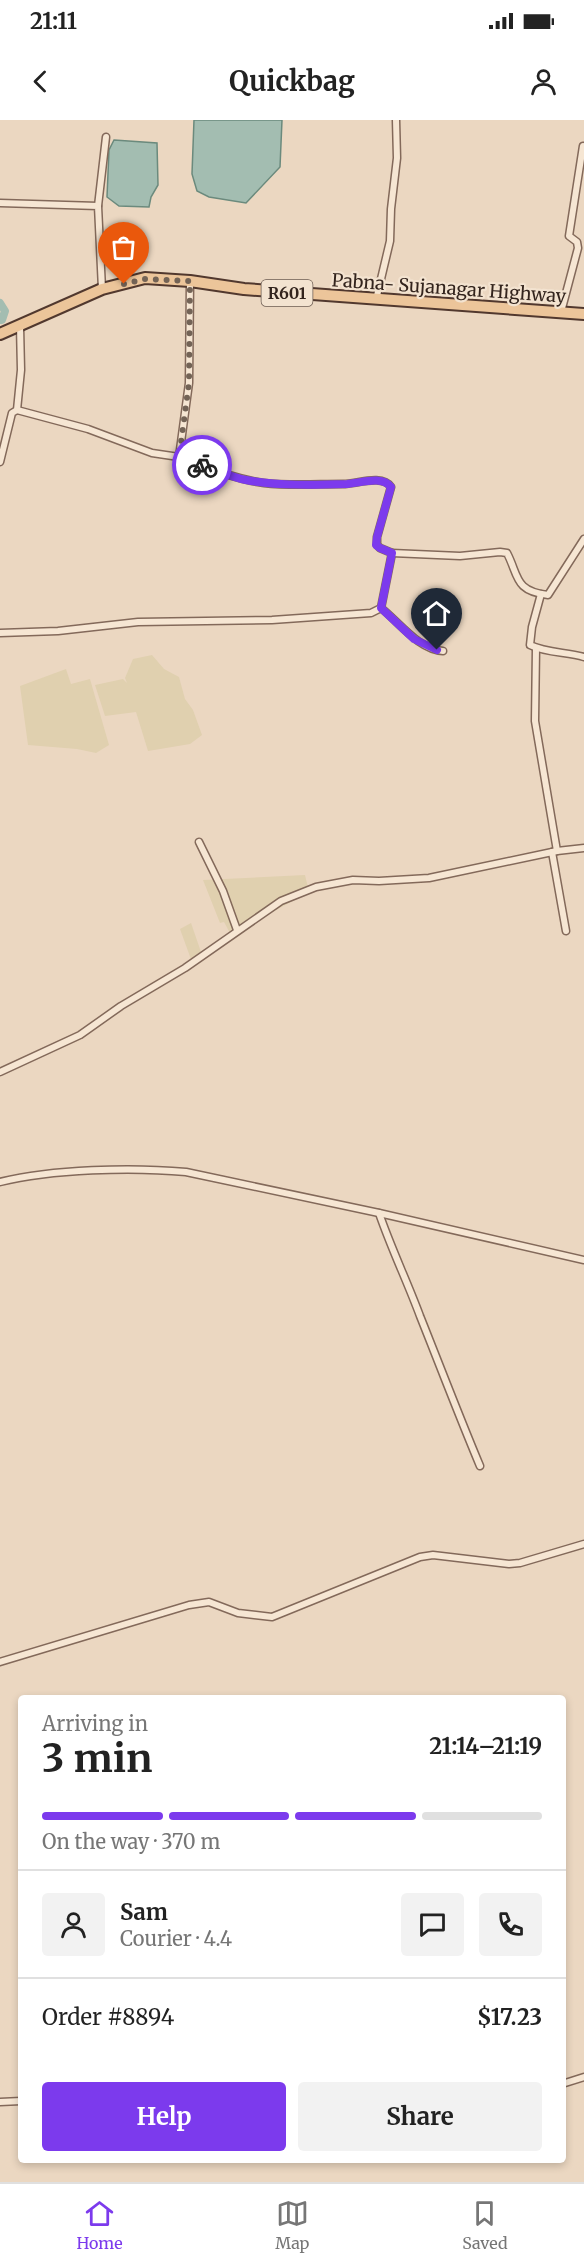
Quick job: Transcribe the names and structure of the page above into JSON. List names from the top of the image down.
{
  "streets": {
    "main road": ["Pabna- Sujanagar Highway", "R601"]
  },
  "page": {
    "status": "21:11",
    "header": "Quickbag",
    "heading": ["3 min", "Arriving in", "21:14–21:19"],
    "panel": [
      "Sam",
      "Courier · 4.4",
      "Order #8894",
      "$17.23"
    ],
    "bar": "On the way · 370 m",
    "buttons": ["Help", "Share"],
    "tabs": ["Home", "Map", "Saved"]
  }
}
